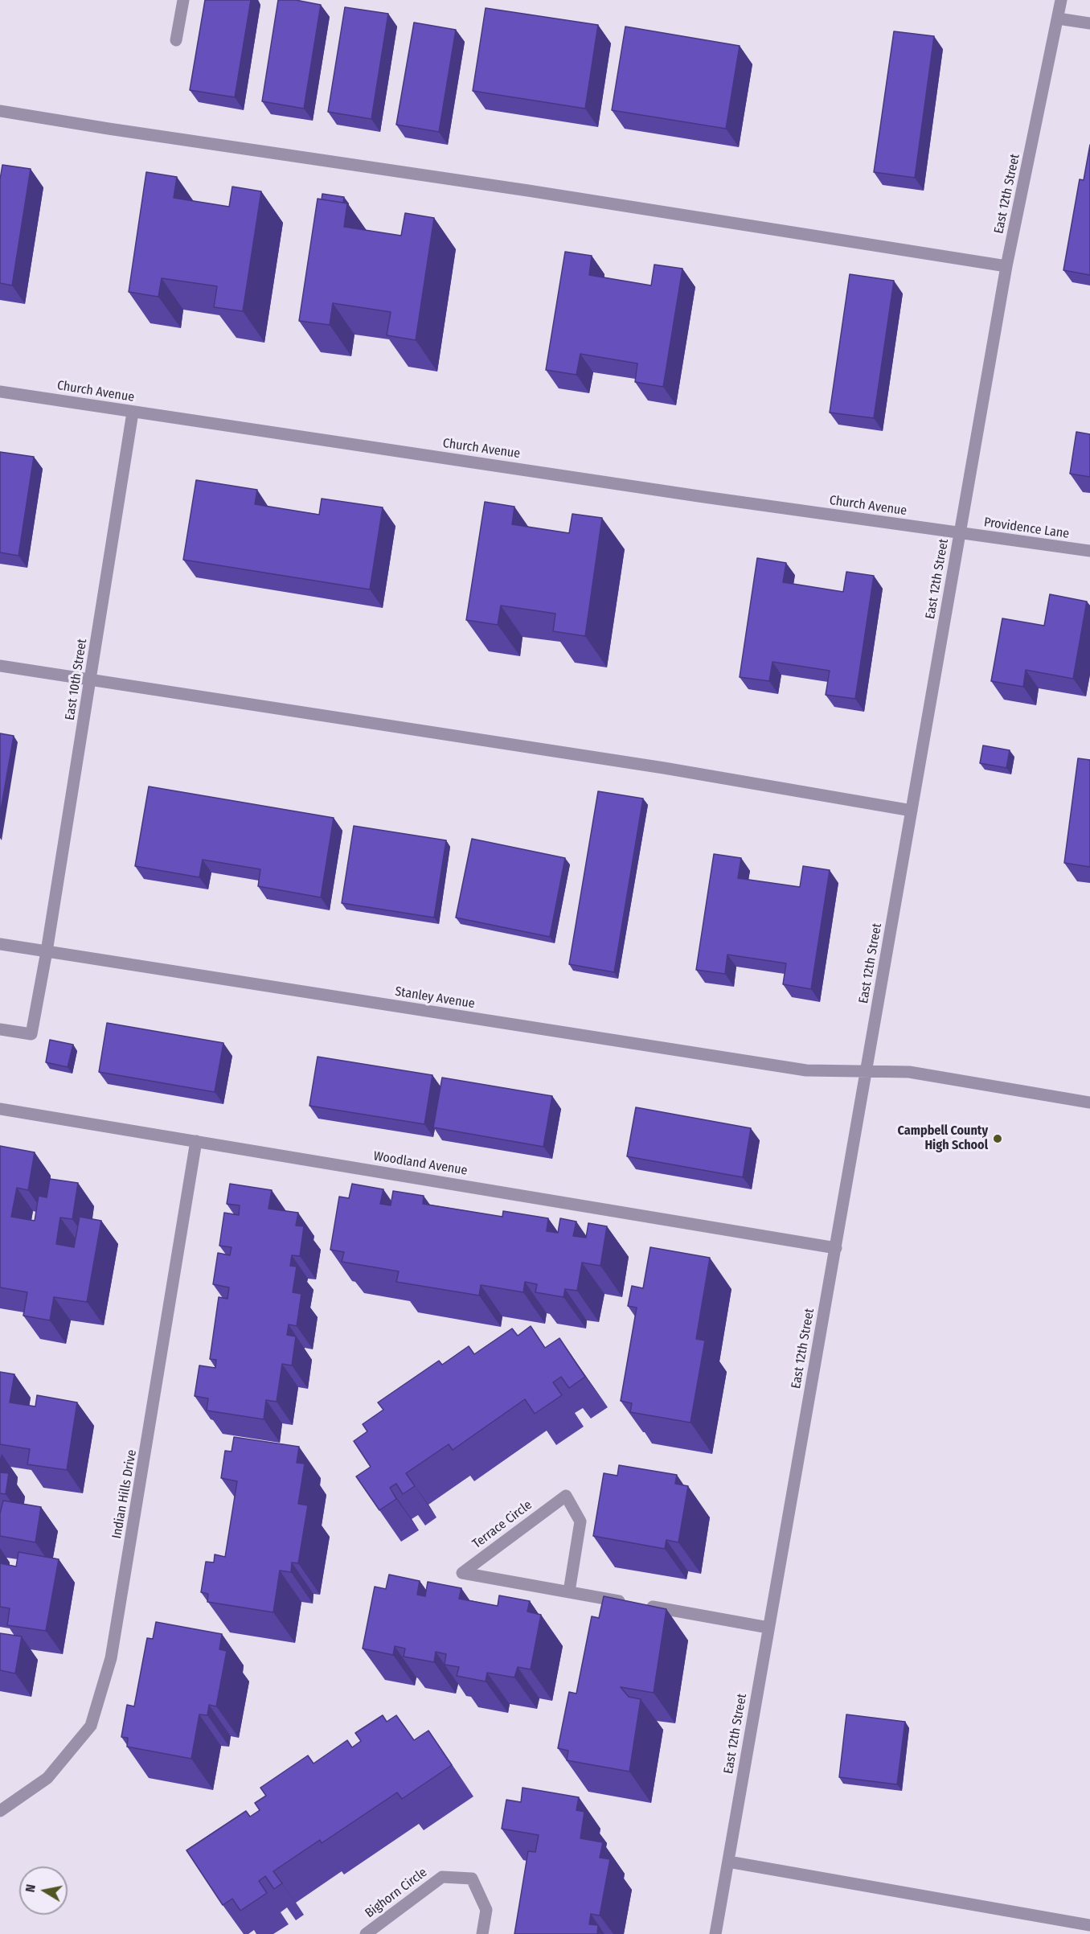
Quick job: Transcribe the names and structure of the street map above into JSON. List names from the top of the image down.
{
  "streets": {
    "street": [
      "East 12th Street",
      "Church Avenue",
      "Providence Lane",
      "East 10th Street",
      "Stanley Avenue",
      "Woodland Avenue",
      "Indian Hills Drive",
      "Terrace Circle",
      "Bighorn Circle"
    ]
  },
  "crossings": [
    ["East 12th Street", "Church Avenue"],
    ["East 12th Street", "Providence Lane"],
    ["East 12th Street", "Stanley Avenue"],
    ["East 12th Street", "Woodland Avenue"],
    ["East 12th Street", "Terrace Circle"],
    ["Church Avenue", "Providence Lane"],
    ["Church Avenue", "East 10th Street"],
    ["East 10th Street", "Stanley Avenue"],
    ["Woodland Avenue", "Indian Hills Drive"]
  ],
  "places": ["Campbell County High School"],
  "north": "left"
}
